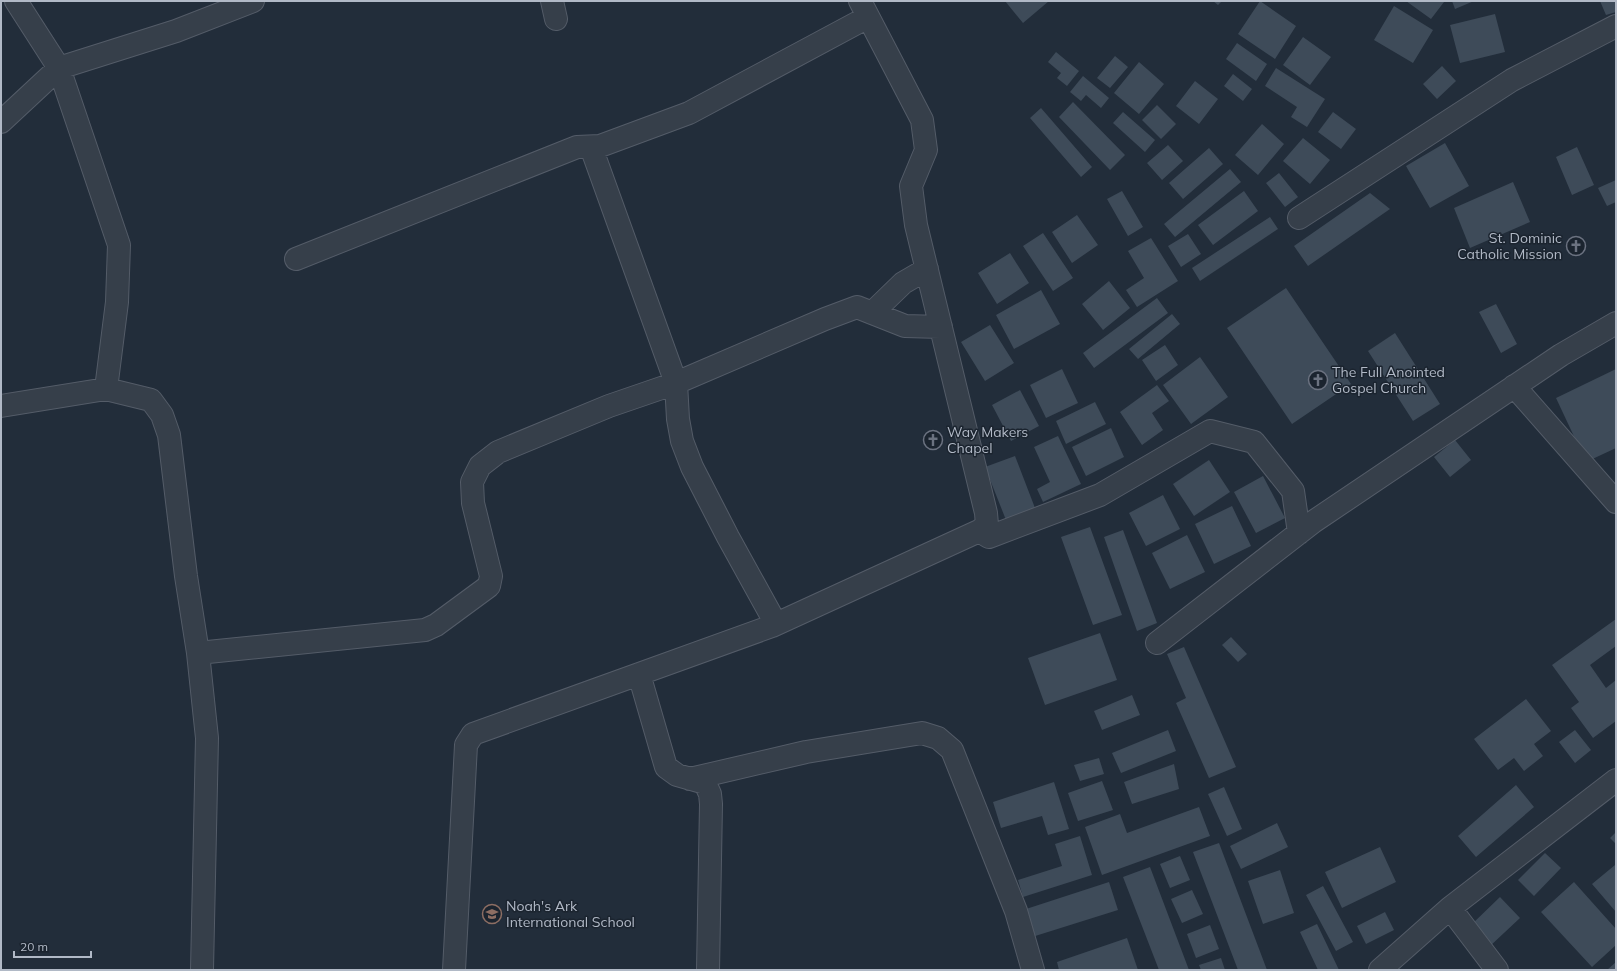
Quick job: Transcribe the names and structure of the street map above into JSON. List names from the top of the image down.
{
  "places": {
    "church": ["St. Dominic Catholic Mission", "The Full Anointed Gospel Church", "Way Makers Chapel"],
    "school or university": ["Noah's Ark International School"]
  },
  "scale_bar": "20 m"
}
